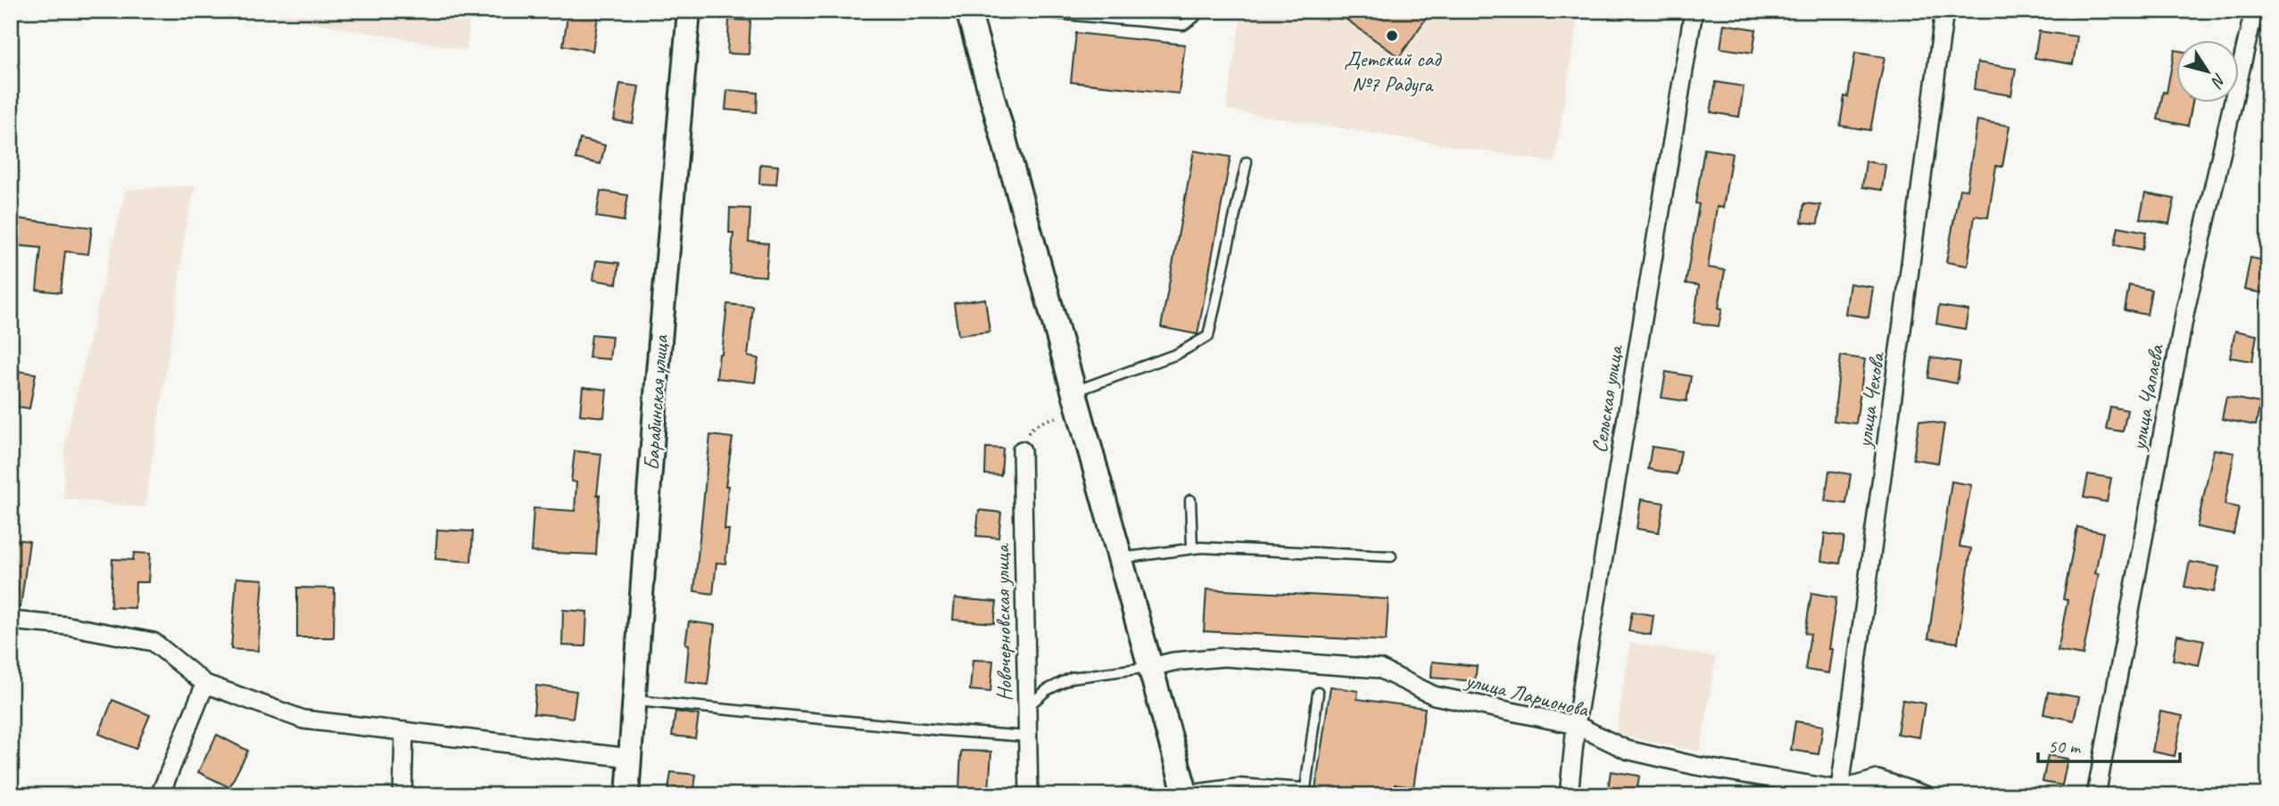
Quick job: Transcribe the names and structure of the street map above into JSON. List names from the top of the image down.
{
  "streets": {
    "street": [
      "улица Чапаева",
      "Сельская улица",
      "улица Чехова",
      "Барабинская улица",
      "Новочерновская улица",
      "улица Ларионова"
    ]
  },
  "crossings": [
    ["Сельская улица", "улица Ларионова"],
    ["улица Чехова", "улица Ларионова"]
  ],
  "places": ["Детский сад №7 Радуга"],
  "scale_bar": "50 m",
  "north": "bottom right"
}
